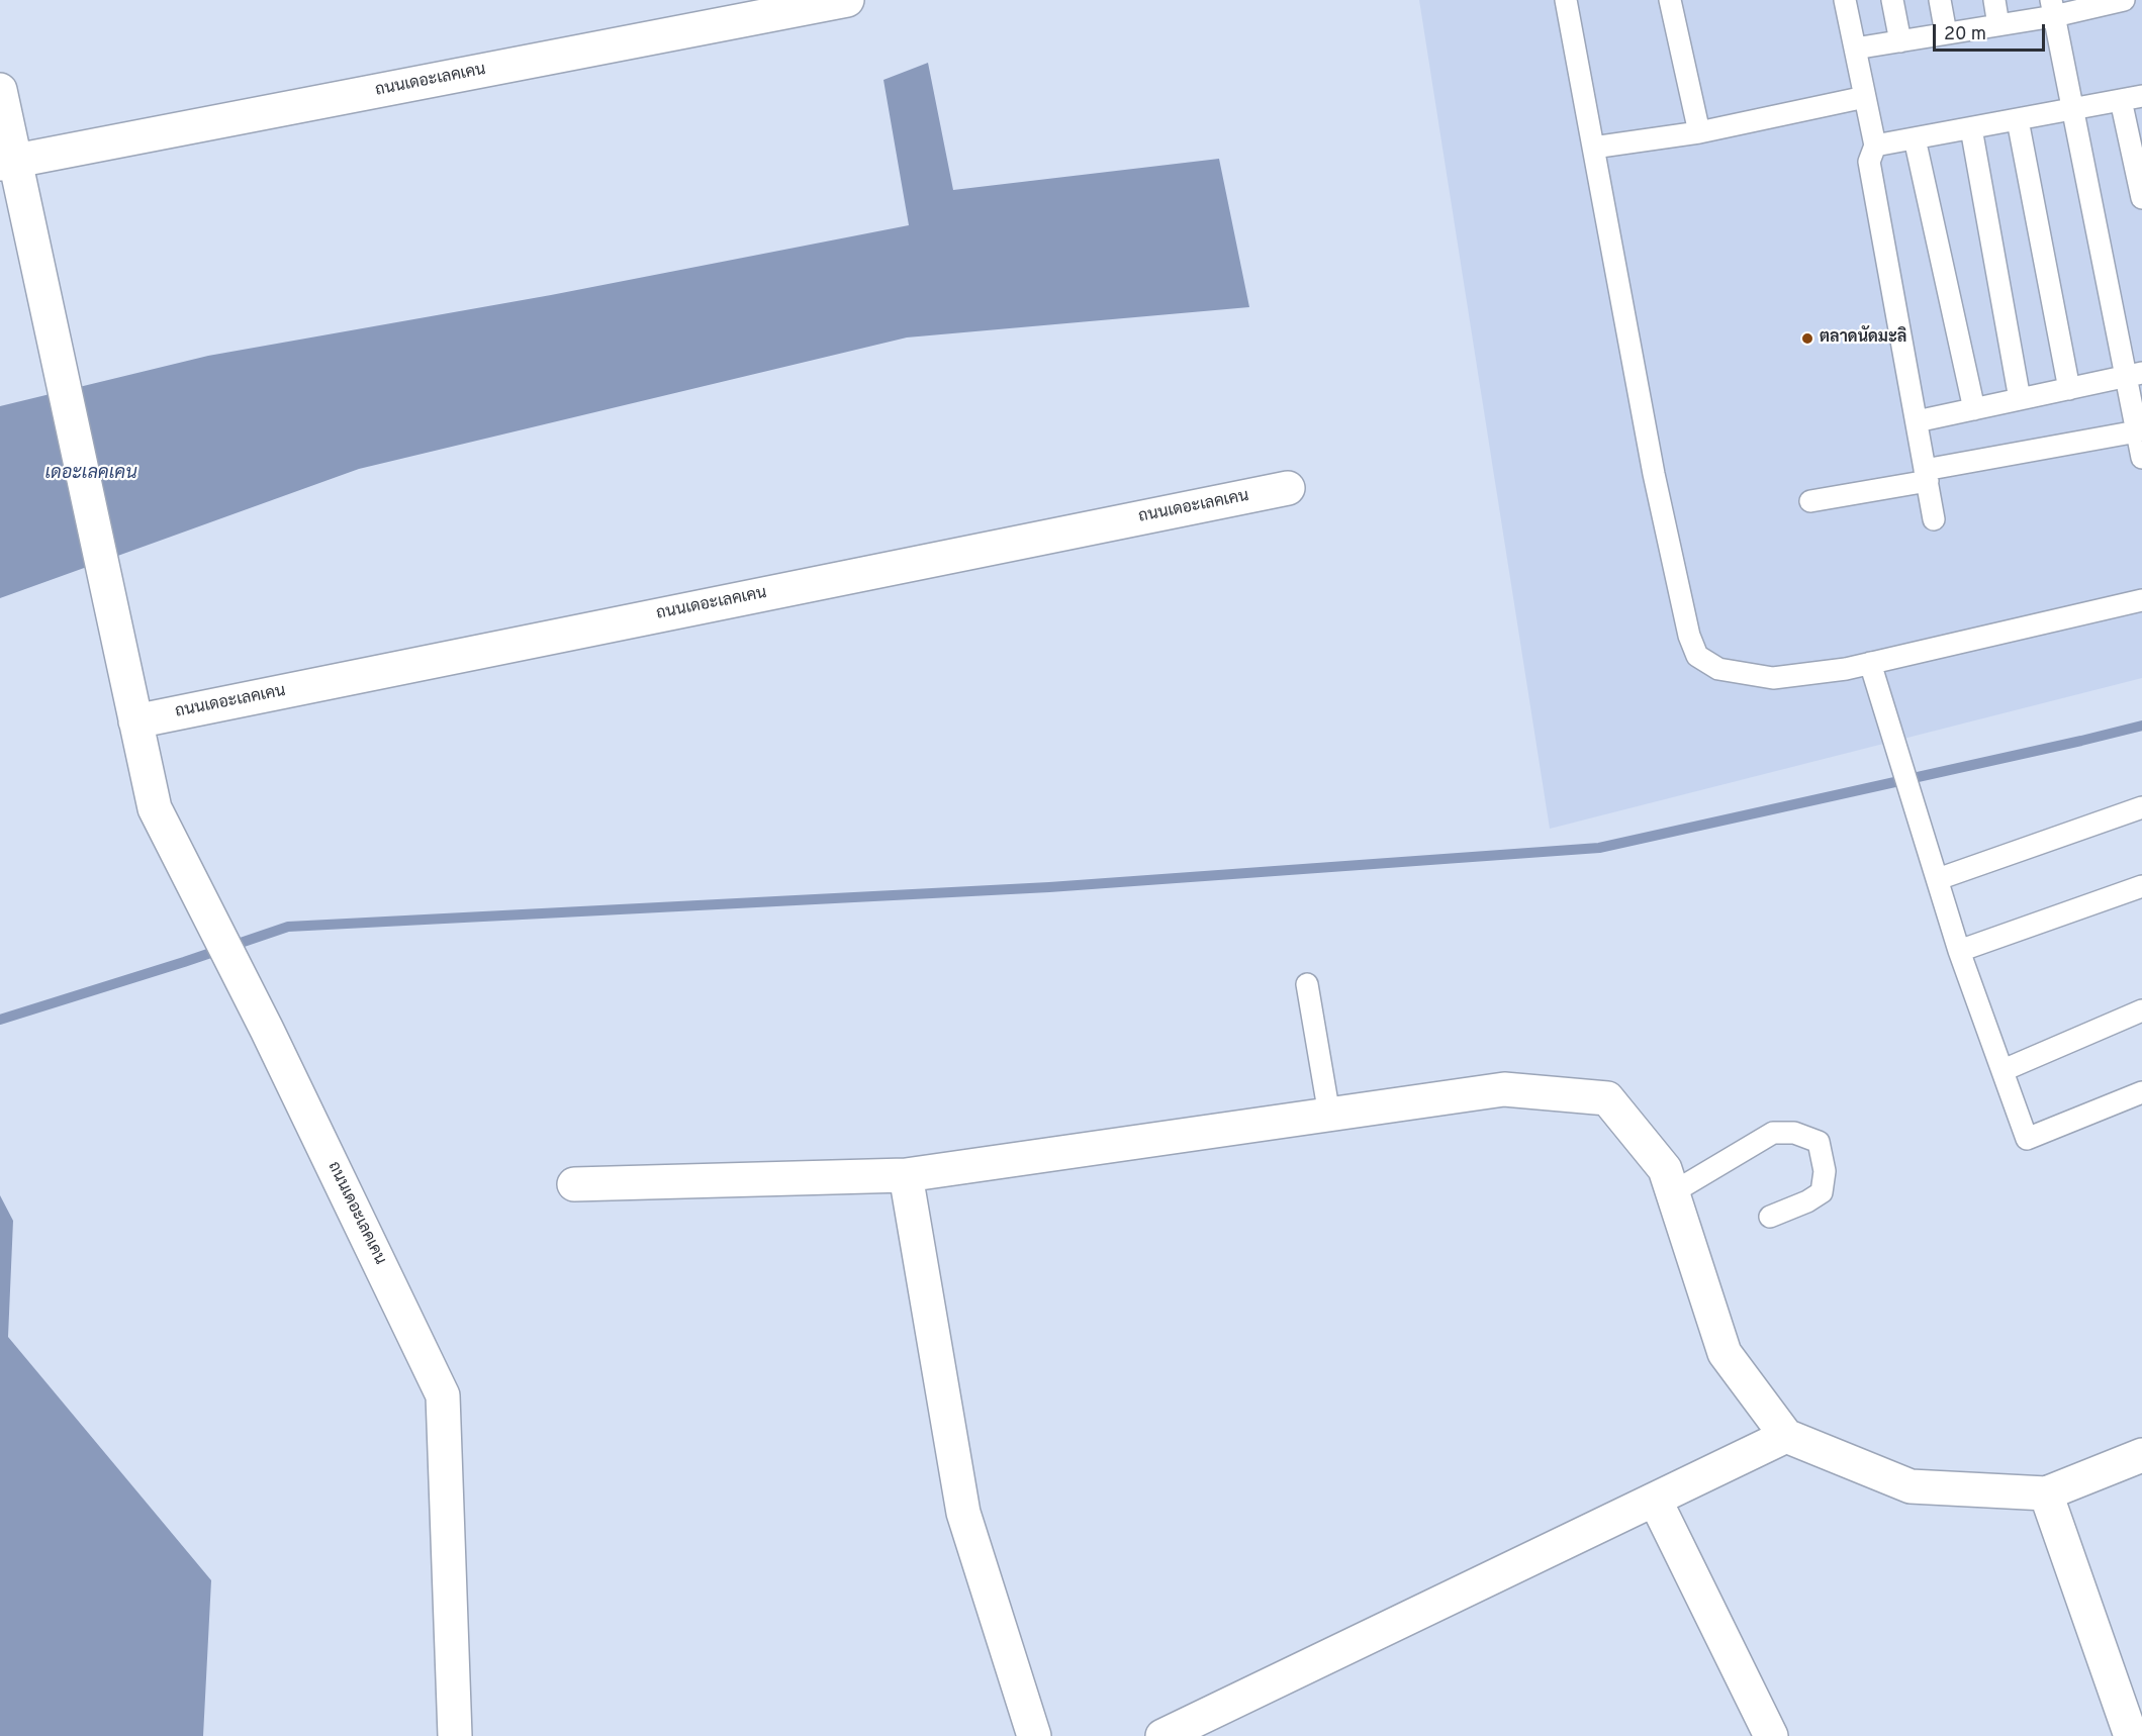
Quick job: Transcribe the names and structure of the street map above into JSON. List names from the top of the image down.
{
  "streets": {
    "street": ["ถนนเดอะเลคเคน"]
  },
  "water": ["เดอะเลคเคน"],
  "places": ["ตลาดนัดมะลิ"],
  "scale_bar": "20 m"
}
